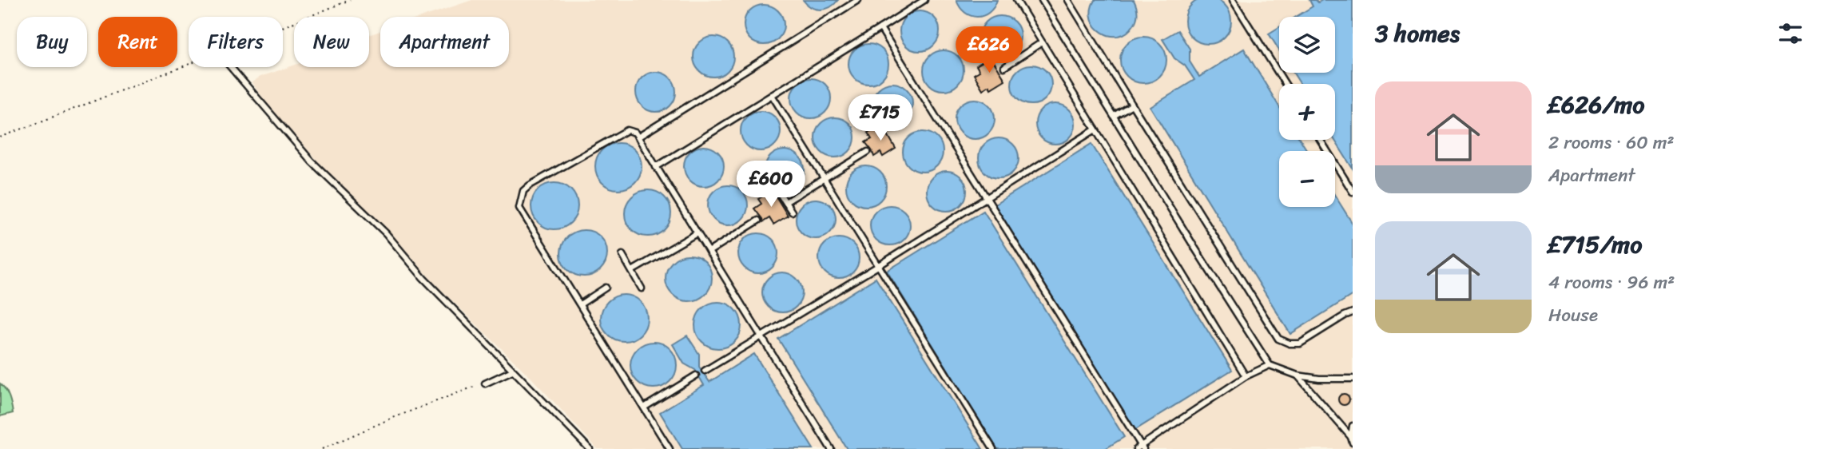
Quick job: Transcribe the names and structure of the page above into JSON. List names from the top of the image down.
{
  "page": {
    "heading": "3 homes",
    "map_buttons": ["+", "−"],
    "chip": [
      "Buy",
      "Rent",
      "Filters",
      "New",
      "Apartment"
    ],
    "price": ["£626", "£715", "£600"],
    "list": [
      {
        "name": "£626/mo",
        "note": "2 rooms · 60 m² · Apartment"
      },
      {
        "name": "£715/mo",
        "note": "4 rooms · 96 m² · House"
      }
    ]
  }
}
